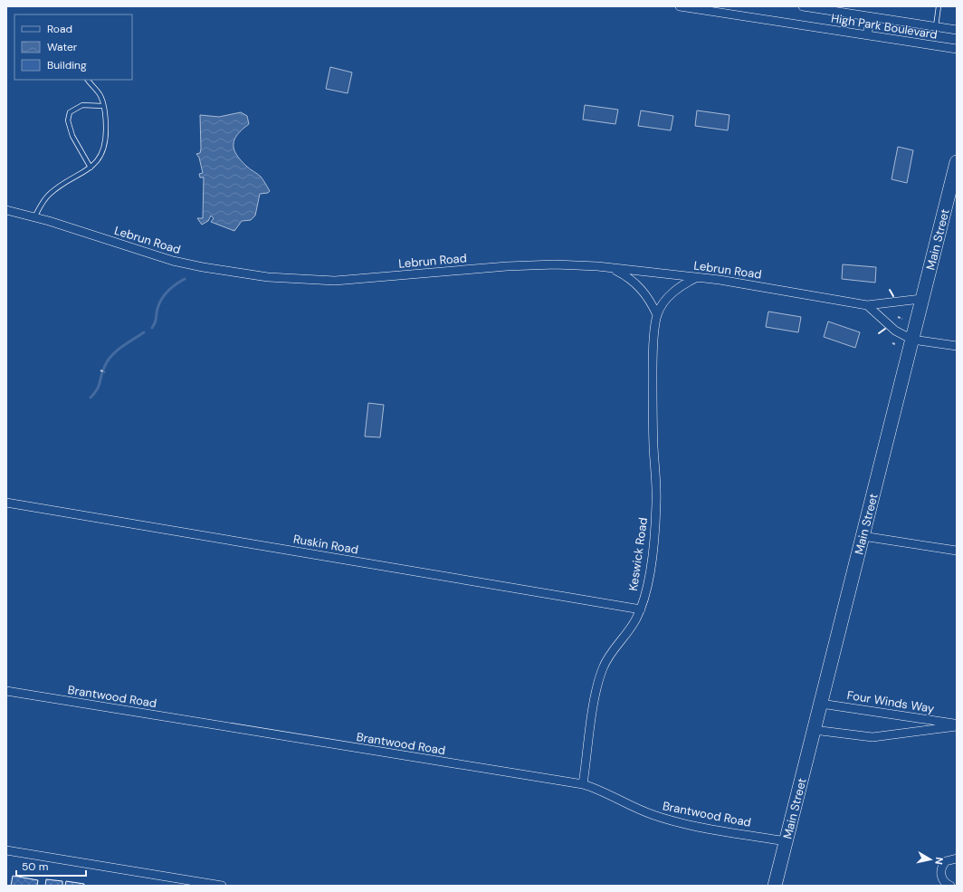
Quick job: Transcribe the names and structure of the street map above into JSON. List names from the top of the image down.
{
  "streets": {
    "main road": ["Main Street"],
    "street": [
      "High Park Boulevard",
      "Lebrun Road",
      "Ruskin Road",
      "Keswick Road",
      "Brantwood Road",
      "Four Winds Way"
    ]
  },
  "crossings": [
    ["Main Street", "Lebrun Road"],
    ["Main Street", "Brantwood Road"],
    ["Main Street", "Four Winds Way"],
    ["Lebrun Road", "Keswick Road"],
    ["Ruskin Road", "Keswick Road"],
    ["Keswick Road", "Brantwood Road"]
  ],
  "legend": ["Road", "Water", "Building"],
  "scale_bar": "50 m",
  "north": "right"
}
